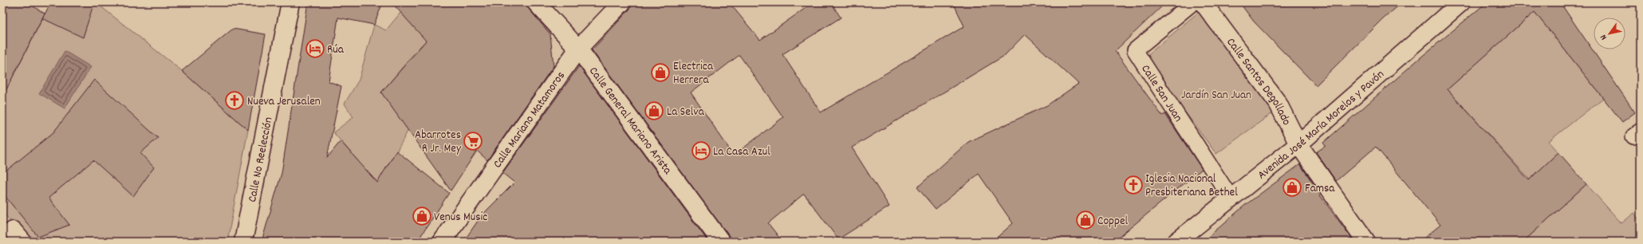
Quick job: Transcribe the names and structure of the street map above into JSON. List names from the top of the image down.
{
  "streets": {
    "street": [
      "Calle Santos Degollado",
      "Calle Mariano Matamoros",
      "Calle General Mariano Arista",
      "Avenida José María Morelos y Pavón",
      "Calle No Reelección"
    ],
    "lane": ["Calle San Juan"]
  },
  "crossings": [
    ["Calle Santos Degollado", "Avenida José María Morelos y Pavón"],
    ["Calle San Juan", "Avenida José María Morelos y Pavón"],
    ["Calle Mariano Matamoros", "Calle General Mariano Arista"]
  ],
  "parks": ["Jardín San Juan"],
  "places": {
    "hotel": ["Rúa", "La Casa Azul"],
    "shop": [
      "Electrica Herrera",
      "La Selva",
      "Famsa",
      "Venus Music",
      "Coppel"
    ],
    "church": ["Nueva Jerusalen", "Iglesia Nacional Presbiteriana Bethel"],
    "supermarket": ["Abarrotes R Jr. Mey"]
  },
  "north": "bottom left"
}
